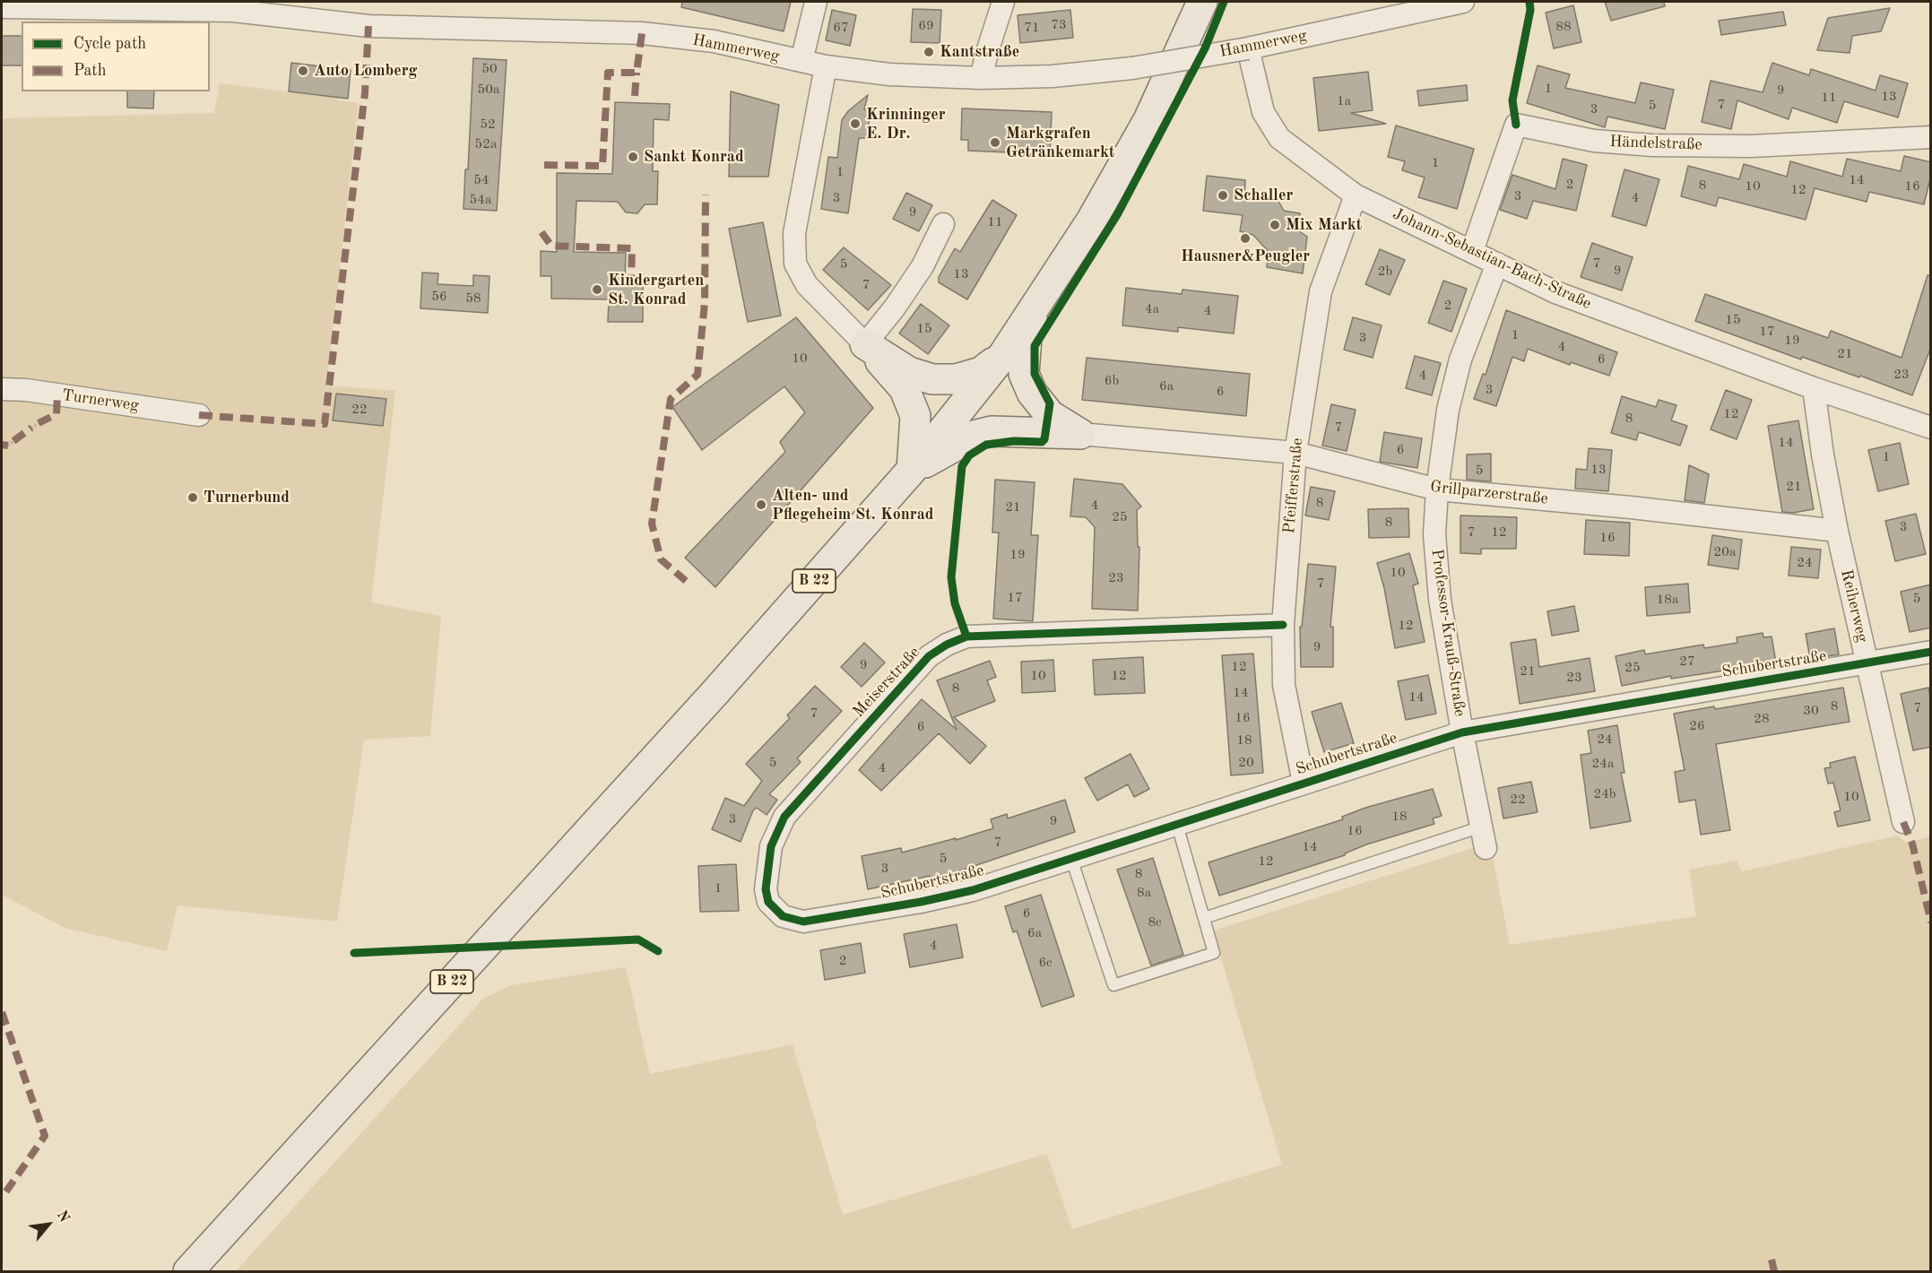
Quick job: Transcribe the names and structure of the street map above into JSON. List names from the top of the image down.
{
  "streets": {
    "main road": ["B 22"],
    "street": [
      "Hammerweg",
      "Händelstraße",
      "Johann-Sebastian-Bach-Straße",
      "Turnerweg",
      "Pfeifferstraße",
      "Grillparzerstraße",
      "Reiherweg",
      "Professor-Krauß-Straße",
      "Schubertstraße",
      "Meiserstraße"
    ]
  },
  "crossings": [
    ["Hammerweg", "Johann-Sebastian-Bach-Straße"],
    ["Händelstraße", "Johann-Sebastian-Bach-Straße"],
    ["Johann-Sebastian-Bach-Straße", "Pfeifferstraße"],
    ["Johann-Sebastian-Bach-Straße", "Reiherweg"],
    ["Johann-Sebastian-Bach-Straße", "Professor-Krauß-Straße"],
    ["Pfeifferstraße", "Grillparzerstraße"],
    ["Pfeifferstraße", "Schubertstraße"],
    ["Pfeifferstraße", "Meiserstraße"],
    ["Grillparzerstraße", "Reiherweg"],
    ["Grillparzerstraße", "Professor-Krauß-Straße"],
    ["Reiherweg", "Schubertstraße"],
    ["Professor-Krauß-Straße", "Schubertstraße"],
    ["Schubertstraße", "Meiserstraße"]
  ],
  "places": [
    "Kantstraße",
    "Auto Lomberg",
    "Krinninger E. Dr.",
    "Markgrafen Getränkemarkt",
    "Sankt Konrad",
    "Schaller",
    "Mix Markt",
    "Hausner&Peugler",
    "Kindergarten St. Konrad",
    "Turnerbund",
    "Alten- und Pflegeheim St. Konrad"
  ],
  "house_numbers": [
    "73",
    "69",
    "88",
    "67",
    "71",
    "50",
    "1",
    "50a",
    "9",
    "13",
    "11",
    "1a",
    "7",
    "5",
    "3",
    "52",
    "52a",
    "1",
    "1",
    "54",
    "14",
    "2",
    "8",
    "10",
    "16",
    "12",
    "3",
    "3",
    "4",
    "54a",
    "9",
    "11",
    "7",
    "5",
    "9",
    "2b",
    "13",
    "7",
    "56",
    "58",
    "2",
    "4a",
    "4",
    "15",
    "15",
    "17",
    "1",
    "3",
    "19",
    "4",
    "21",
    "10",
    "6",
    "23",
    "4",
    "6b",
    "6a",
    "3",
    "6",
    "22",
    "12",
    "8",
    "7",
    "14",
    "6",
    "1",
    "13",
    "5",
    "21",
    "8",
    "4",
    "21",
    "25",
    "8",
    "3",
    "7",
    "12",
    "16",
    "20a",
    "19",
    "24",
    "10",
    "23",
    "7",
    "17",
    "5",
    "18a",
    "12",
    "9",
    "27",
    "9",
    "12",
    "25",
    "21",
    "10",
    "12",
    "23",
    "8",
    "14",
    "14",
    "8",
    "7",
    "30",
    "7",
    "16",
    "28",
    "26",
    "6",
    "24",
    "18",
    "5",
    "20",
    "24a",
    "4",
    "24b",
    "10",
    "22",
    "18",
    "3",
    "9",
    "16",
    "7",
    "14",
    "5",
    "12",
    "3",
    "8",
    "1",
    "8a",
    "6",
    "8c",
    "6a",
    "4",
    "2",
    "6c"
  ],
  "legend": ["Cycle path", "Path"],
  "north": "top right"
}
